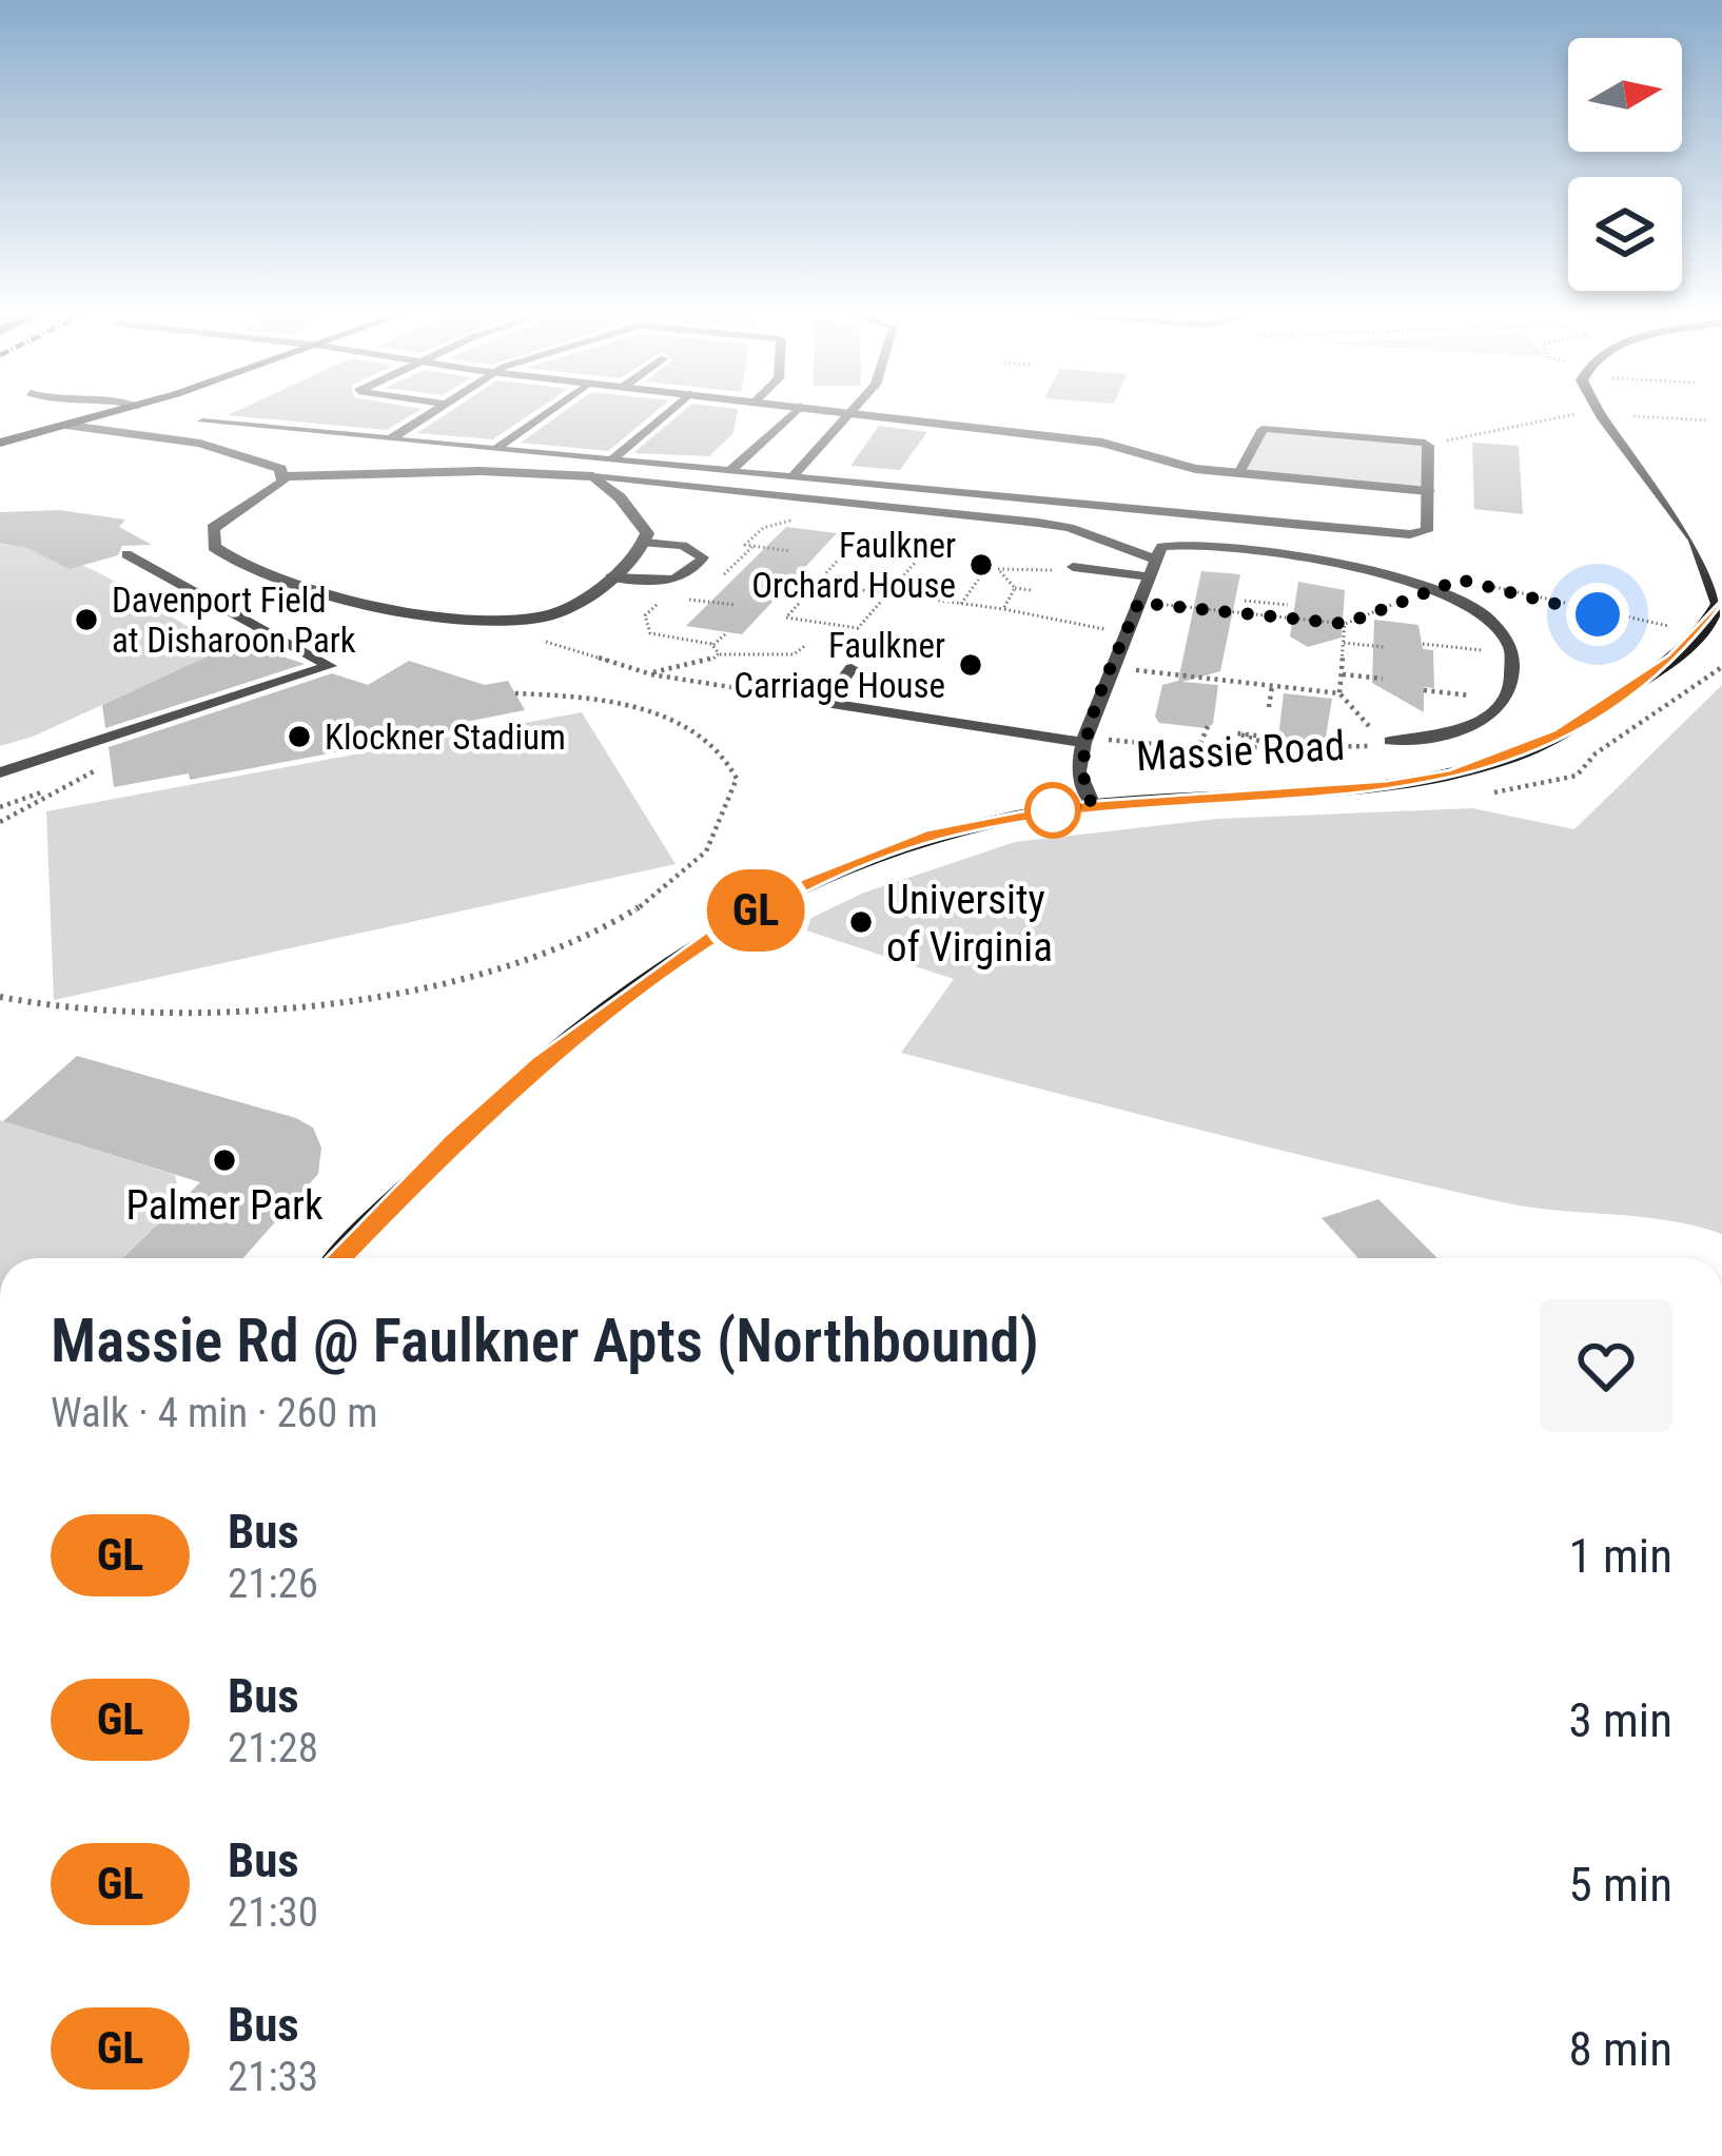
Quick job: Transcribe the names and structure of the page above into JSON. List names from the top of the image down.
{
  "streets": {
    "street": ["Massie Road"]
  },
  "places": [
    "Faulkner Orchard House",
    "Davenport Field at Disharoon Park",
    "Faulkner Carriage House",
    "Klockner Stadium",
    "University of Virginia",
    "Palmer Park"
  ],
  "lines": ["bus line GL"],
  "north": "right",
  "page": {
    "on_map": "GL",
    "heading": ["Massie Rd @ Faulkner Apts (Northbound)", "Walk · 4 min · 260 m"],
    "list": [
      {
        "mark": "GL",
        "name": "Bus",
        "note": "21:26",
        "value": "1 min"
      },
      {
        "mark": "GL",
        "name": "Bus",
        "note": "21:28",
        "value": "3 min"
      },
      {
        "mark": "GL",
        "name": "Bus",
        "note": "21:30",
        "value": "5 min"
      },
      {
        "mark": "GL",
        "name": "Bus",
        "note": "21:33",
        "value": "8 min"
      }
    ]
  }
}
